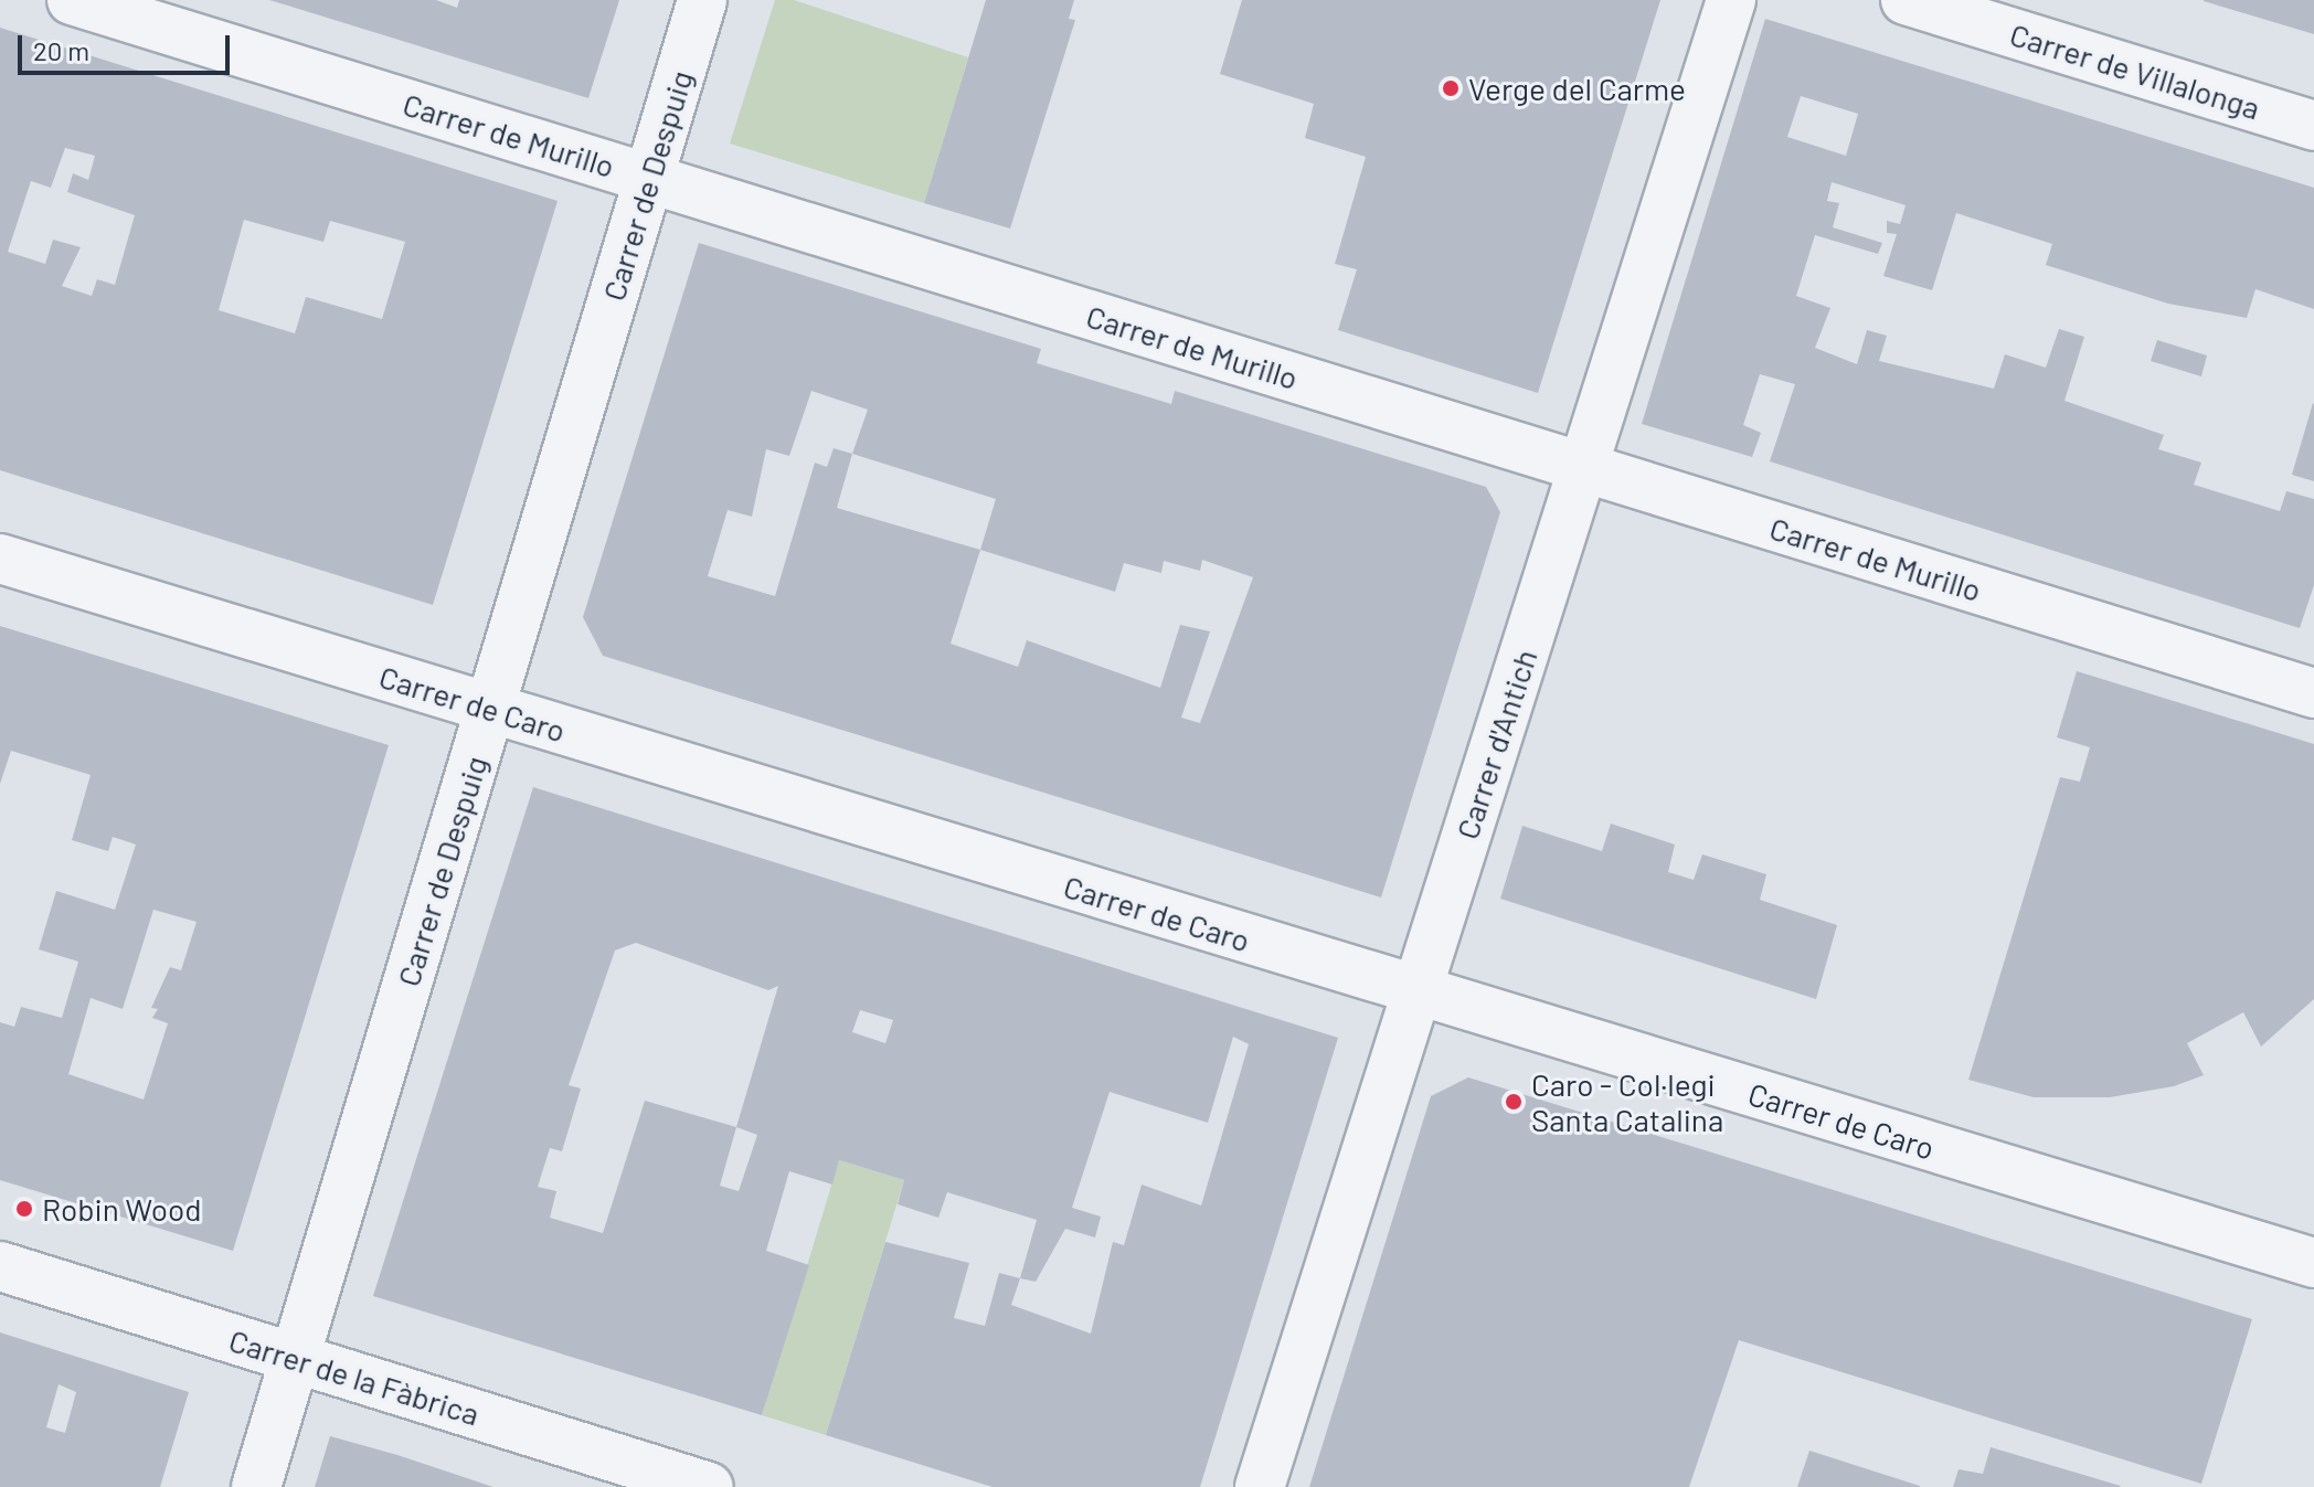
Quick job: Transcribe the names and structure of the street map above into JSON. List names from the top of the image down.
{
  "streets": {
    "street": [
      "Carrer de Villalonga",
      "Carrer de Murillo",
      "Carrer de Despuig",
      "Carrer de Caro",
      "Carrer d'Antich",
      "Carrer de la Fàbrica"
    ]
  },
  "crossings": [
    ["Carrer de Murillo", "Carrer de Despuig"],
    ["Carrer de Murillo", "Carrer d'Antich"],
    ["Carrer de Despuig", "Carrer de Caro"],
    ["Carrer de Despuig", "Carrer de la Fàbrica"],
    ["Carrer de Caro", "Carrer d'Antich"]
  ],
  "places": ["Verge del Carme", "Caro - Col·legi Santa Catalina", "Robin Wood"],
  "scale_bar": "20 m"
}
